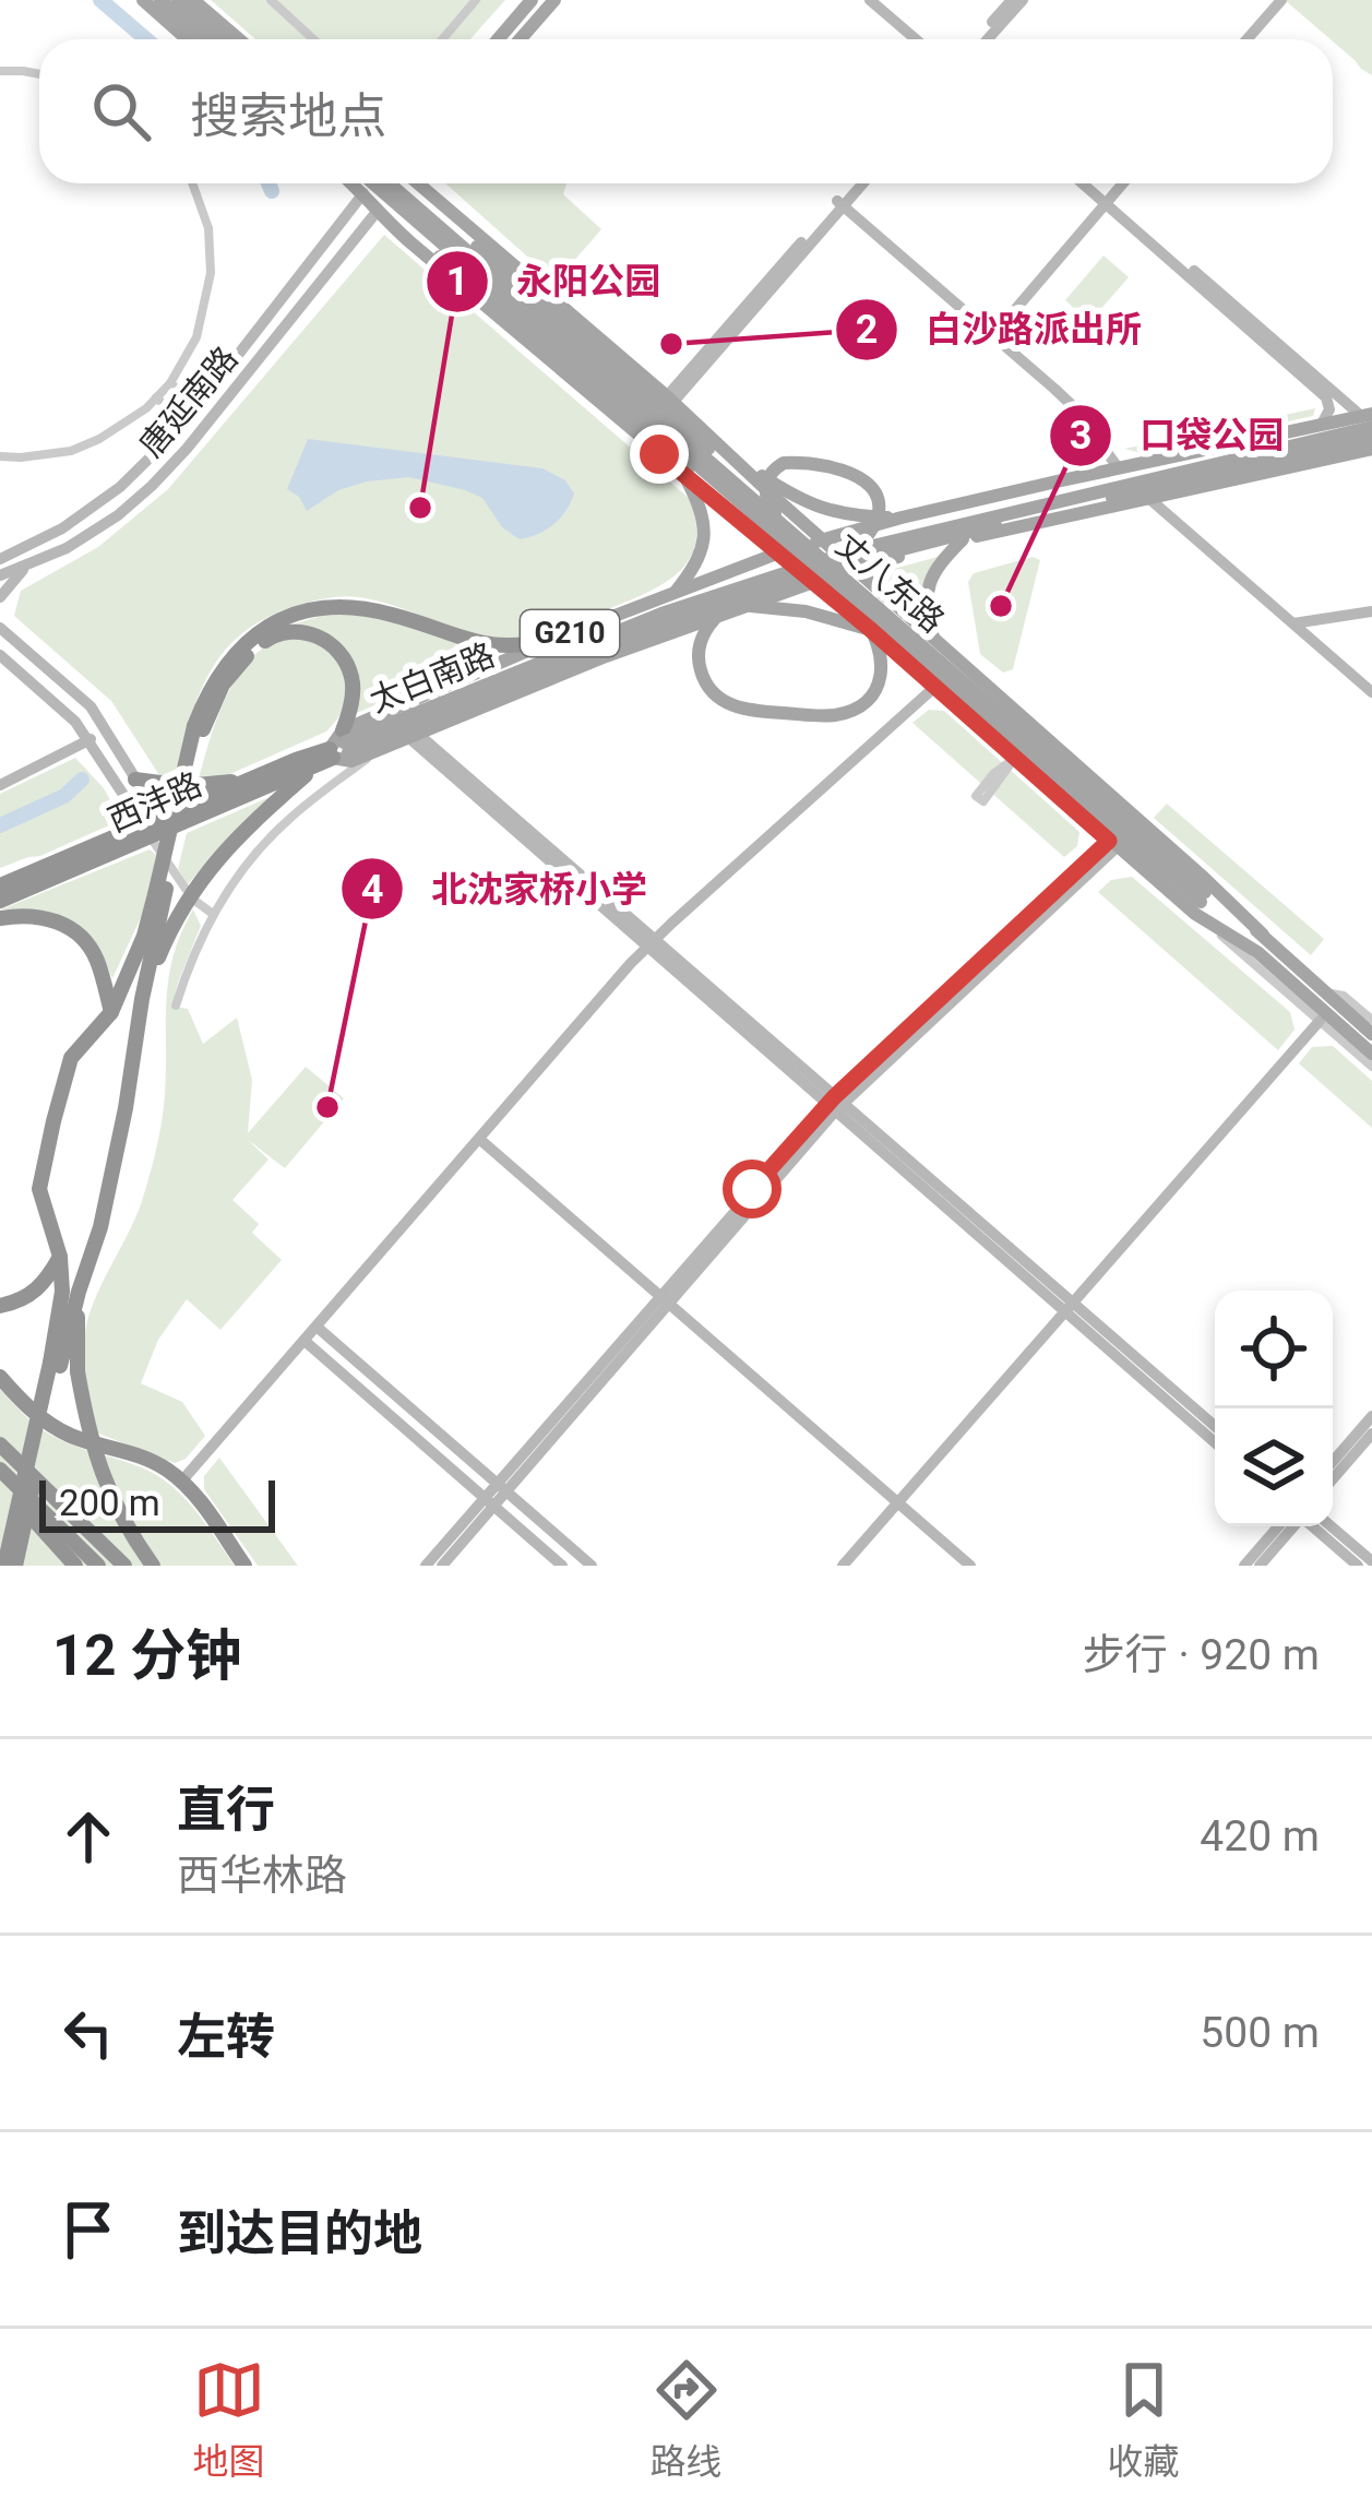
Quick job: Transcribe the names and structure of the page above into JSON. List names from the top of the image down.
{
  "streets": {
    "highway": ["西沣路"],
    "main road": ["丈八东路", "G210", "太白南路"],
    "street": ["唐延南路"]
  },
  "crossings": [
    ["丈八东路", "G210"],
    ["G210", "太白南路"],
    ["G210", "西沣路"],
    ["太白南路", "西沣路"]
  ],
  "places": [
    "白沙路派出所",
    "永阳公园",
    "口袋公园",
    "北沈家桥小学"
  ],
  "scale_bar": "200 m",
  "page": {
    "search": "搜索地点",
    "scale": "200 m",
    "heading": ["12 分钟", "步行 · 920 m"],
    "list": [
      ["直行", "西华林路", "420 m"],
      ["左转", "500 m"],
      "到达目的地"
    ],
    "nav": ["地图", "路线", "收藏"]
  }
}
